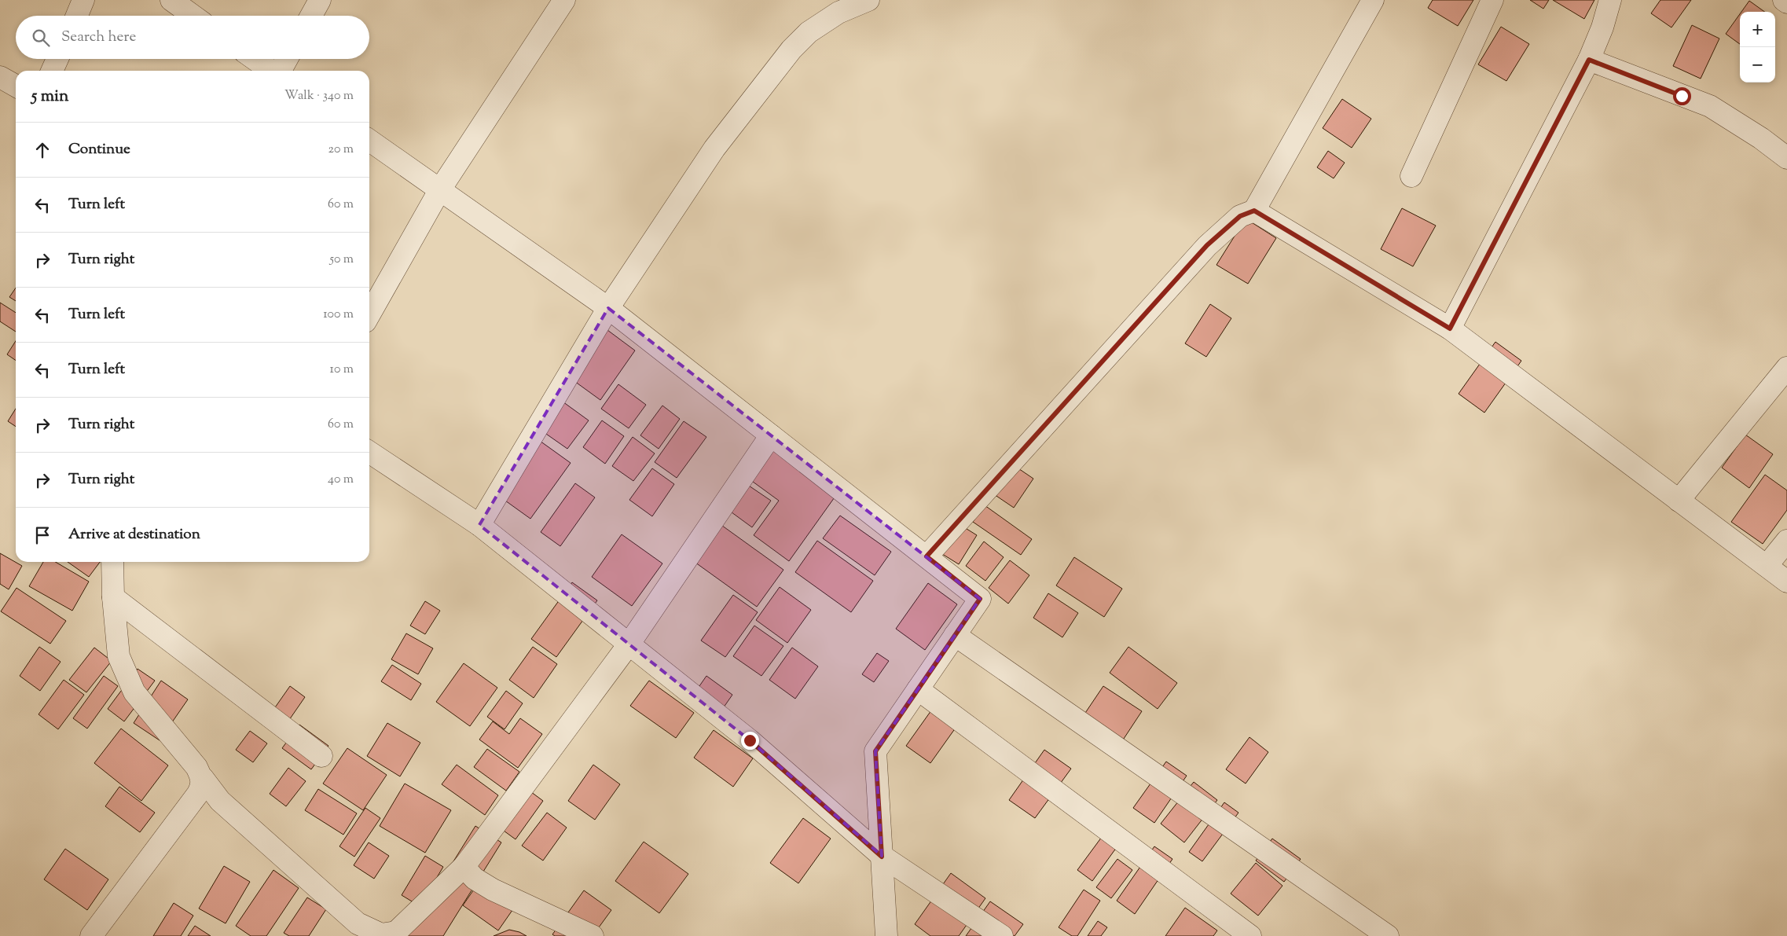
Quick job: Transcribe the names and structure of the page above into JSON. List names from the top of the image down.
{
  "page": {
    "map_buttons": ["+", "−"],
    "search": "Search here",
    "heading": ["5 min", "Walk · 340 m"],
    "list": [
      ["Continue", "20 m"],
      ["Turn left", "60 m"],
      ["Turn right", "50 m"],
      ["Turn left", "100 m"],
      ["Turn left", "10 m"],
      ["Turn right", "60 m"],
      ["Turn right", "40 m"],
      "Arrive at destination"
    ]
  }
}
